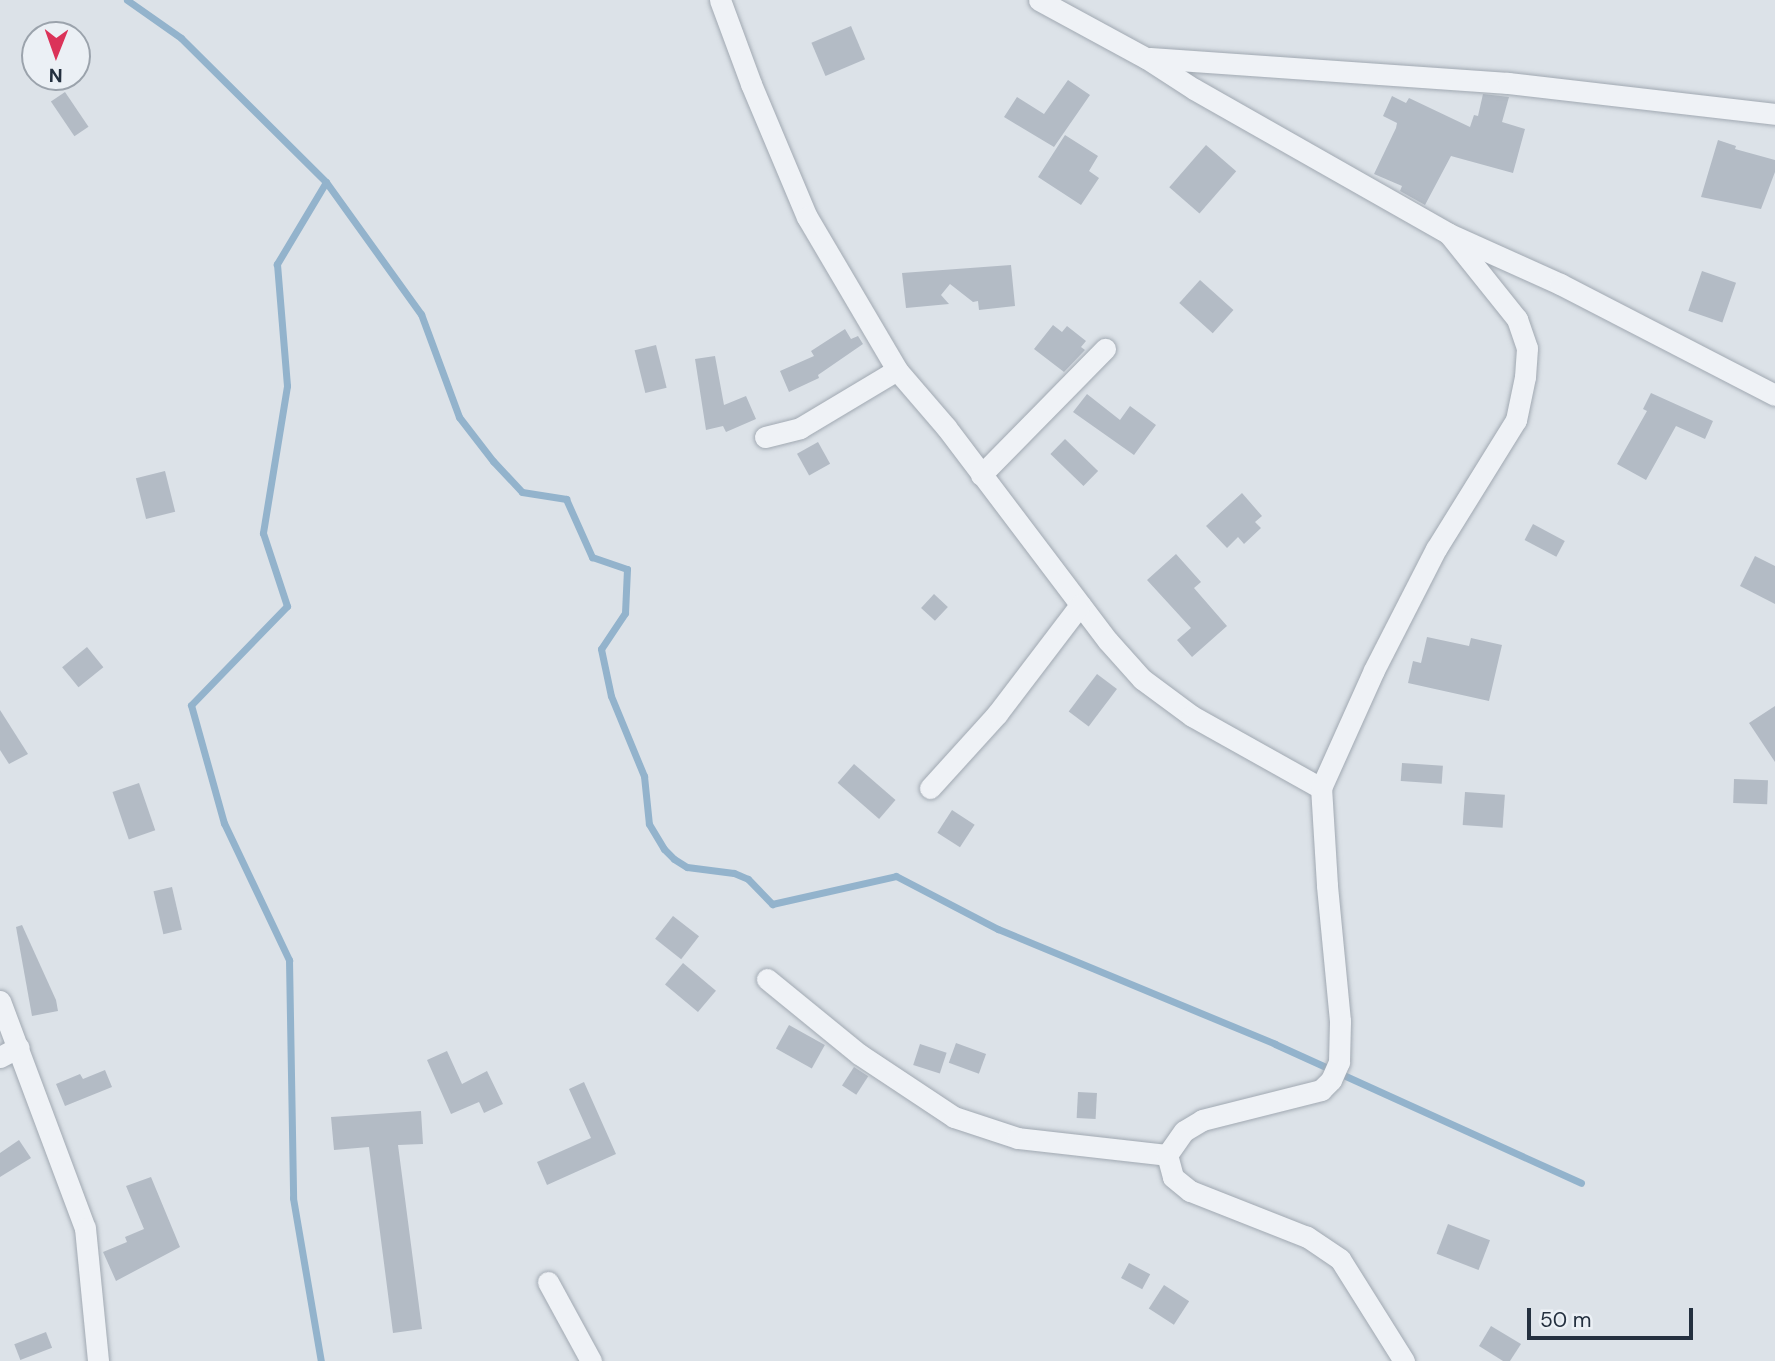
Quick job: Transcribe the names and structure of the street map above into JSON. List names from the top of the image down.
{
  "scale_bar": "50 m",
  "north": "bottom"
}
